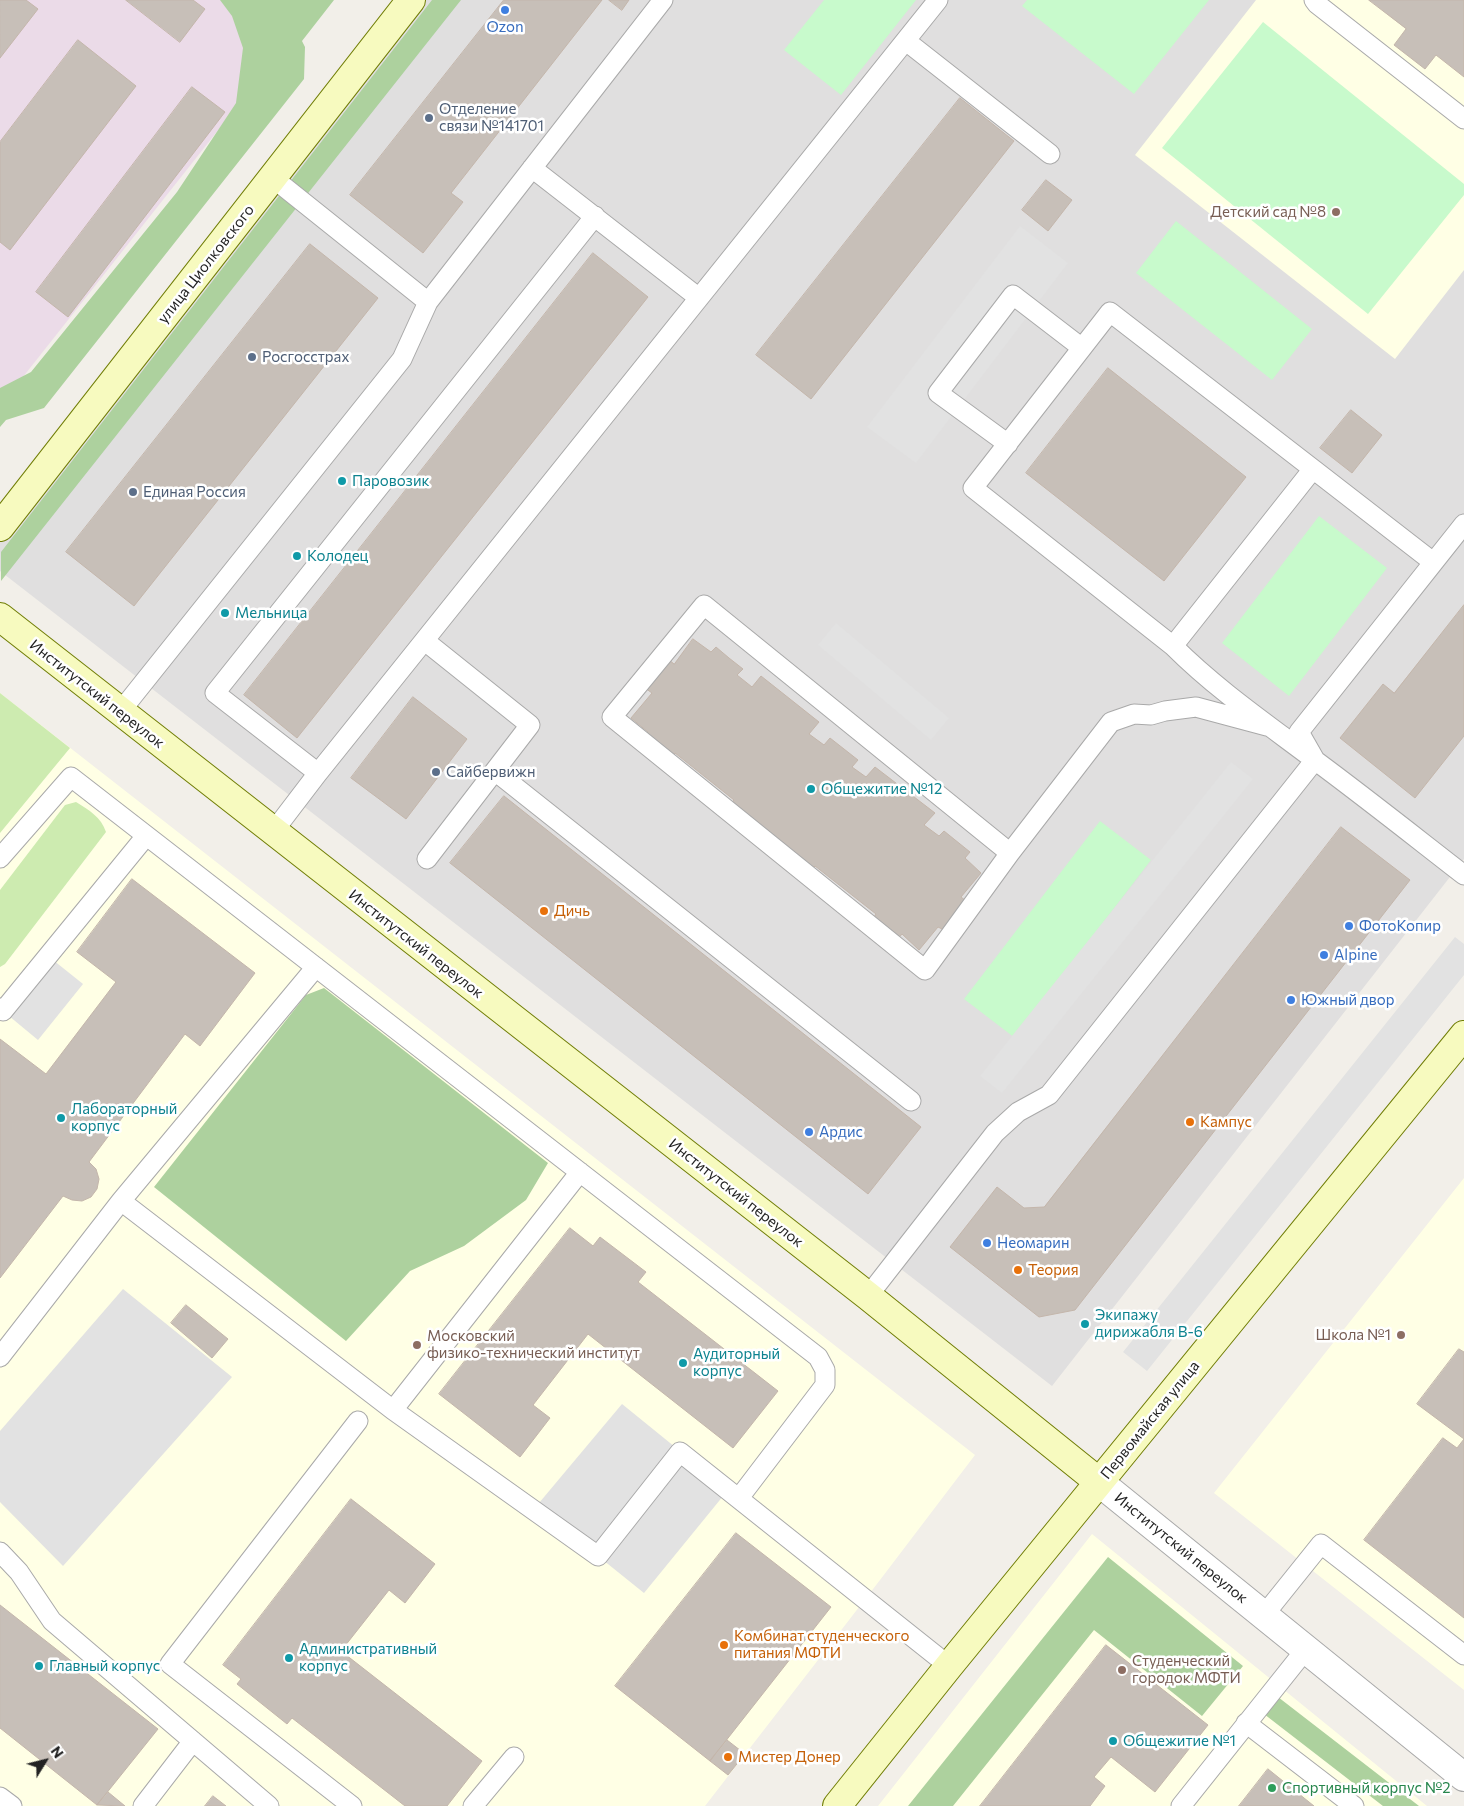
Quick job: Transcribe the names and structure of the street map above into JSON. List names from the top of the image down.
{
  "streets": {
    "street": ["улица Циолковского", "Институтский переулок", "Первомайская улица"]
  },
  "crossings": [
    ["Институтский переулок", "Первомайская улица"]
  ],
  "places": [
    "Ozon",
    "Отделение связи №141701",
    "Детский сад №8",
    "Росгосстрах",
    "Паровозик",
    "Единая Россия",
    "Колодец",
    "Мельница",
    "Сайбервижн",
    "Общежитие №12",
    "Дичь",
    "ФотоКопир",
    "Alpine",
    "Южный двор",
    "Лабораторный корпус",
    "Кампус",
    "Ардис",
    "Неомарин",
    "Теория",
    "Экипажу дирижабля В-6",
    "Школа №1",
    "Московский физико-технический институт",
    "Аудиторный корпус",
    "Комбинат студенческого питания МФТИ",
    "Административный корпус",
    "Главный корпус",
    "Студенческий городок МФТИ",
    "Общежитие №1",
    "Мистер Донер",
    "Спортивный корпус №2"
  ],
  "north": "top right"
}
